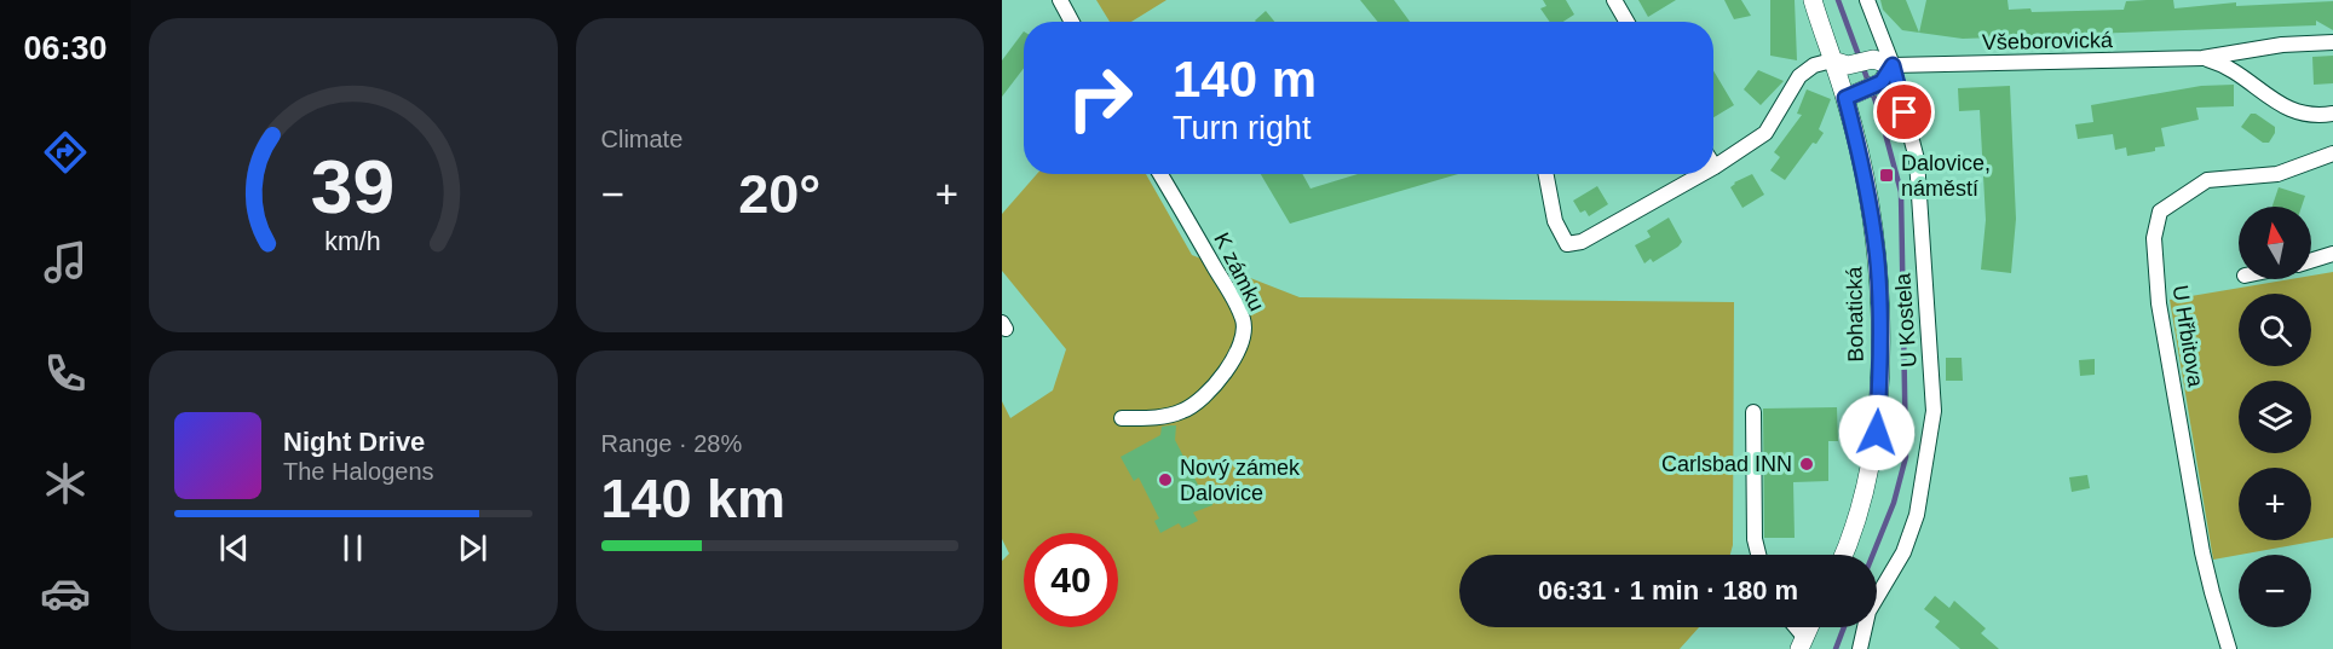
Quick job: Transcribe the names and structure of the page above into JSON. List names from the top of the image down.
{
  "streets": {
    "street": [
      "Všeborovická",
      "K zámku",
      "Bohatická",
      "U Kostela",
      "U Hřbitova"
    ]
  },
  "crossings": [
    ["Všeborovická", "U Kostela"]
  ],
  "places": {
    "transit": ["Dalovice, náměstí"],
    "other": ["Carlsbad INN", "Nový zámek Dalovice"]
  },
  "north": "top",
  "page": {
    "tabs": "06:30",
    "tile": [
      "Climate",
      ["Range · 28%", "140 km"]
    ],
    "turn": ["140 m", "Turn right"],
    "heat": ["−", "20°", "+"],
    "map_buttons": ["+", "−"],
    "song": ["Night Drive", "The Halogens"],
    "limit": "40",
    "trip": "06:31 · 1 min · 180 m",
    "gauge": ["39", "km/h"]
  }
}
